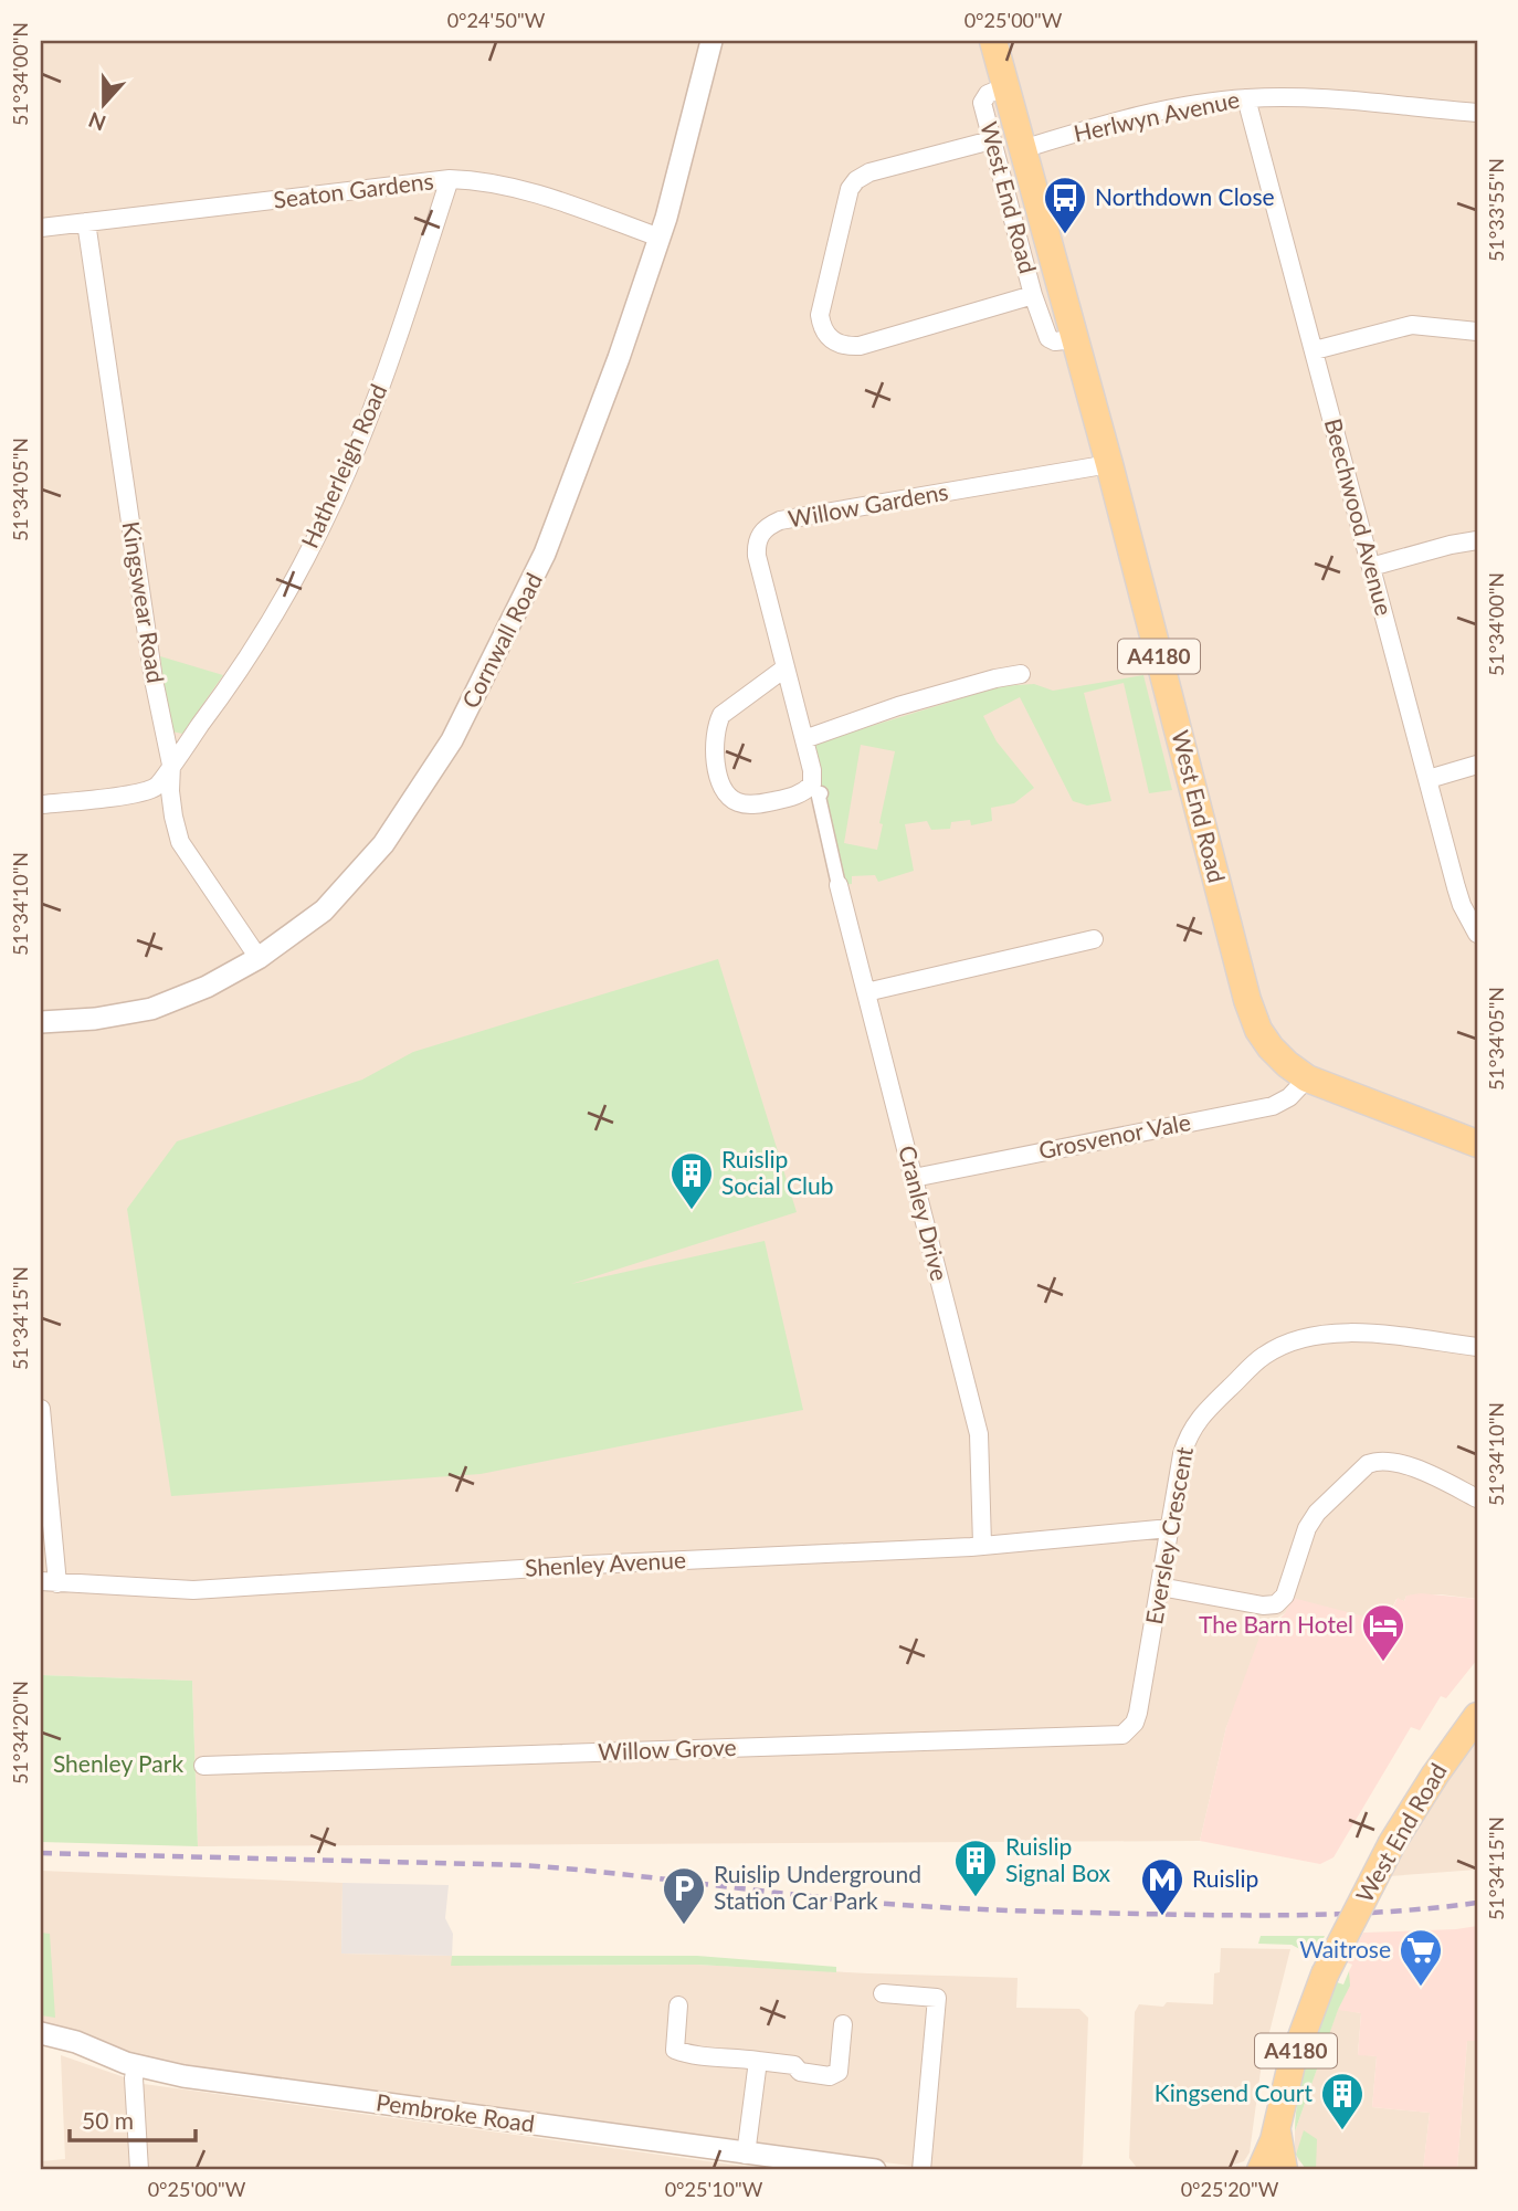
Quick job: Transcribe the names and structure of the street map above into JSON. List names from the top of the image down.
{
  "streets": {
    "main road": ["West End Road", "A4180"],
    "street": [
      "Herlwyn Avenue",
      "Seaton Gardens",
      "Hatherleigh Road",
      "Willow Gardens",
      "Beechwood Avenue",
      "Kingswear Road",
      "Cornwall Road",
      "Grosvenor Vale",
      "Cranley Drive",
      "Eversley Crescent",
      "Shenley Avenue",
      "Willow Grove",
      "Pembroke Road"
    ]
  },
  "crossings": [
    ["Herlwyn Avenue", "West End Road"],
    ["Herlwyn Avenue", "Beechwood Avenue"],
    ["Seaton Gardens", "Hatherleigh Road"],
    ["Seaton Gardens", "Kingswear Road"],
    ["Seaton Gardens", "Cornwall Road"],
    ["West End Road", "Willow Gardens"],
    ["West End Road", "Grosvenor Vale"],
    ["Hatherleigh Road", "Kingswear Road"],
    ["Kingswear Road", "Cornwall Road"],
    ["Grosvenor Vale", "Cranley Drive"],
    ["Cranley Drive", "Shenley Avenue"],
    ["Eversley Crescent", "Shenley Avenue"],
    ["Eversley Crescent", "Willow Grove"]
  ],
  "parks": ["Shenley Park"],
  "places": {
    "bus stop": ["Northdown Close"],
    "building": ["Ruislip Social Club", "Ruislip Signal Box", "Kingsend Court"],
    "hotel": ["The Barn Hotel"],
    "metro station": ["Ruislip"],
    "parking": ["Ruislip Underground Station Car Park"],
    "supermarket": ["Waitrose"]
  },
  "scale_bar": "50 m",
  "north": "bottom",
  "coordinates": [
    "0°24'50\"W",
    "0°25'00\"W",
    "51°34'00\"N",
    "51°33'55\"N",
    "51°34'05\"N",
    "51°34'10\"N",
    "51°34'15\"N",
    "51°34'20\"N",
    "0°25'10\"W",
    "0°25'20\"W"
  ]
}
